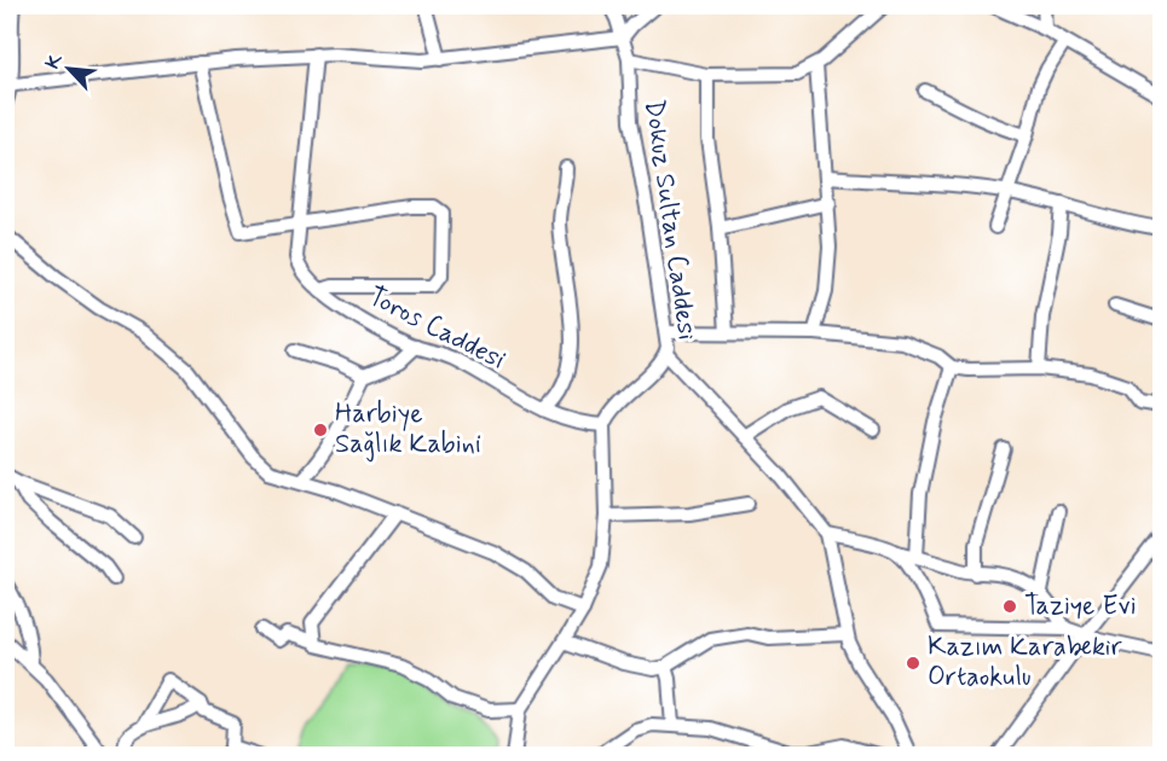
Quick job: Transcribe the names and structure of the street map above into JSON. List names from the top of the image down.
{
  "streets": {
    "street": ["Dokuz Sultan Caddesi", "Toros Caddesi"]
  },
  "crossings": [
    ["Dokuz Sultan Caddesi", "Toros Caddesi"]
  ],
  "places": ["Harbiye Sağlık Kabini", "Taziye Evi", "Kazım Karabekir Ortaokulu"],
  "north": "top left"
}
